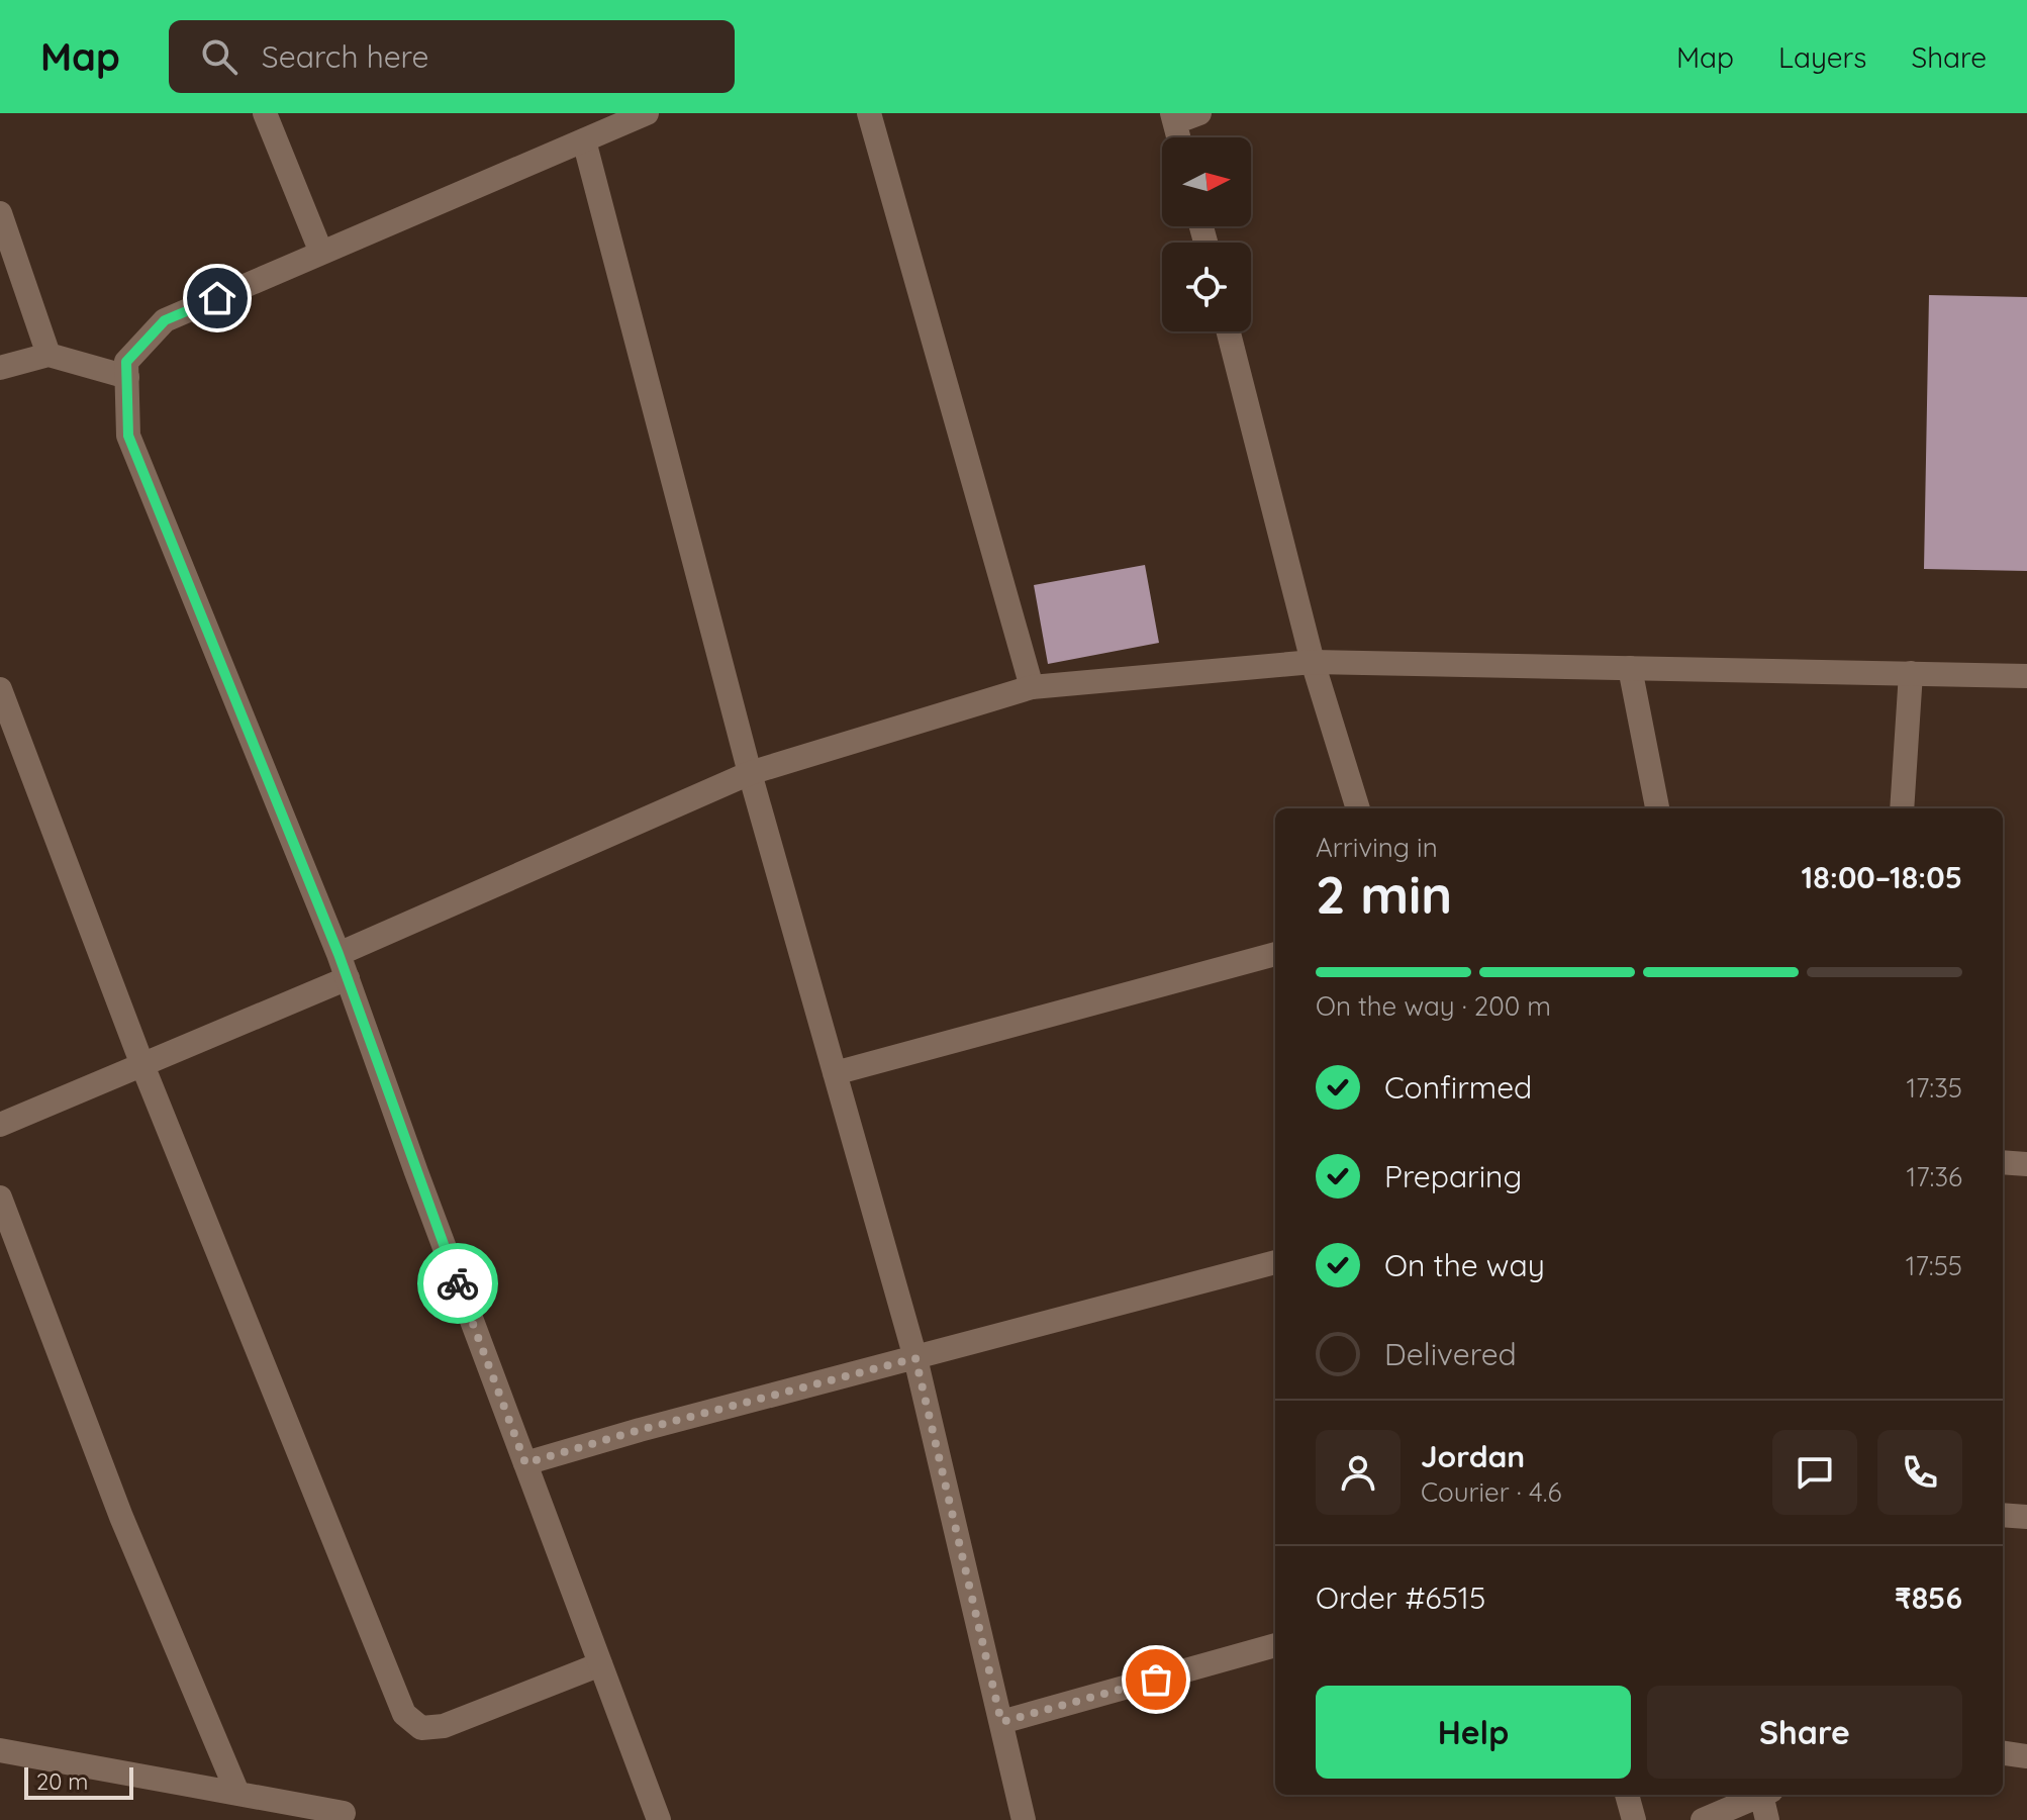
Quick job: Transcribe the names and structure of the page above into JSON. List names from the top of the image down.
{
  "scale_bar": "20 m",
  "north": "right",
  "page": {
    "header": "Map",
    "search": "Search here",
    "nav": ["Map", "Layers", "Share"],
    "heading": ["2 min", "Arriving in", "18:00–18:05"],
    "panel": [
      "Jordan",
      "Courier · 4.6",
      "Order #6515",
      "₹856"
    ],
    "bar": "On the way · 200 m",
    "list": [
      ["Confirmed", "17:35"],
      ["Preparing", "17:36"],
      ["On the way", "17:55"],
      "Delivered"
    ],
    "buttons": ["Help", "Share"],
    "scale": "20 m"
  }
}
